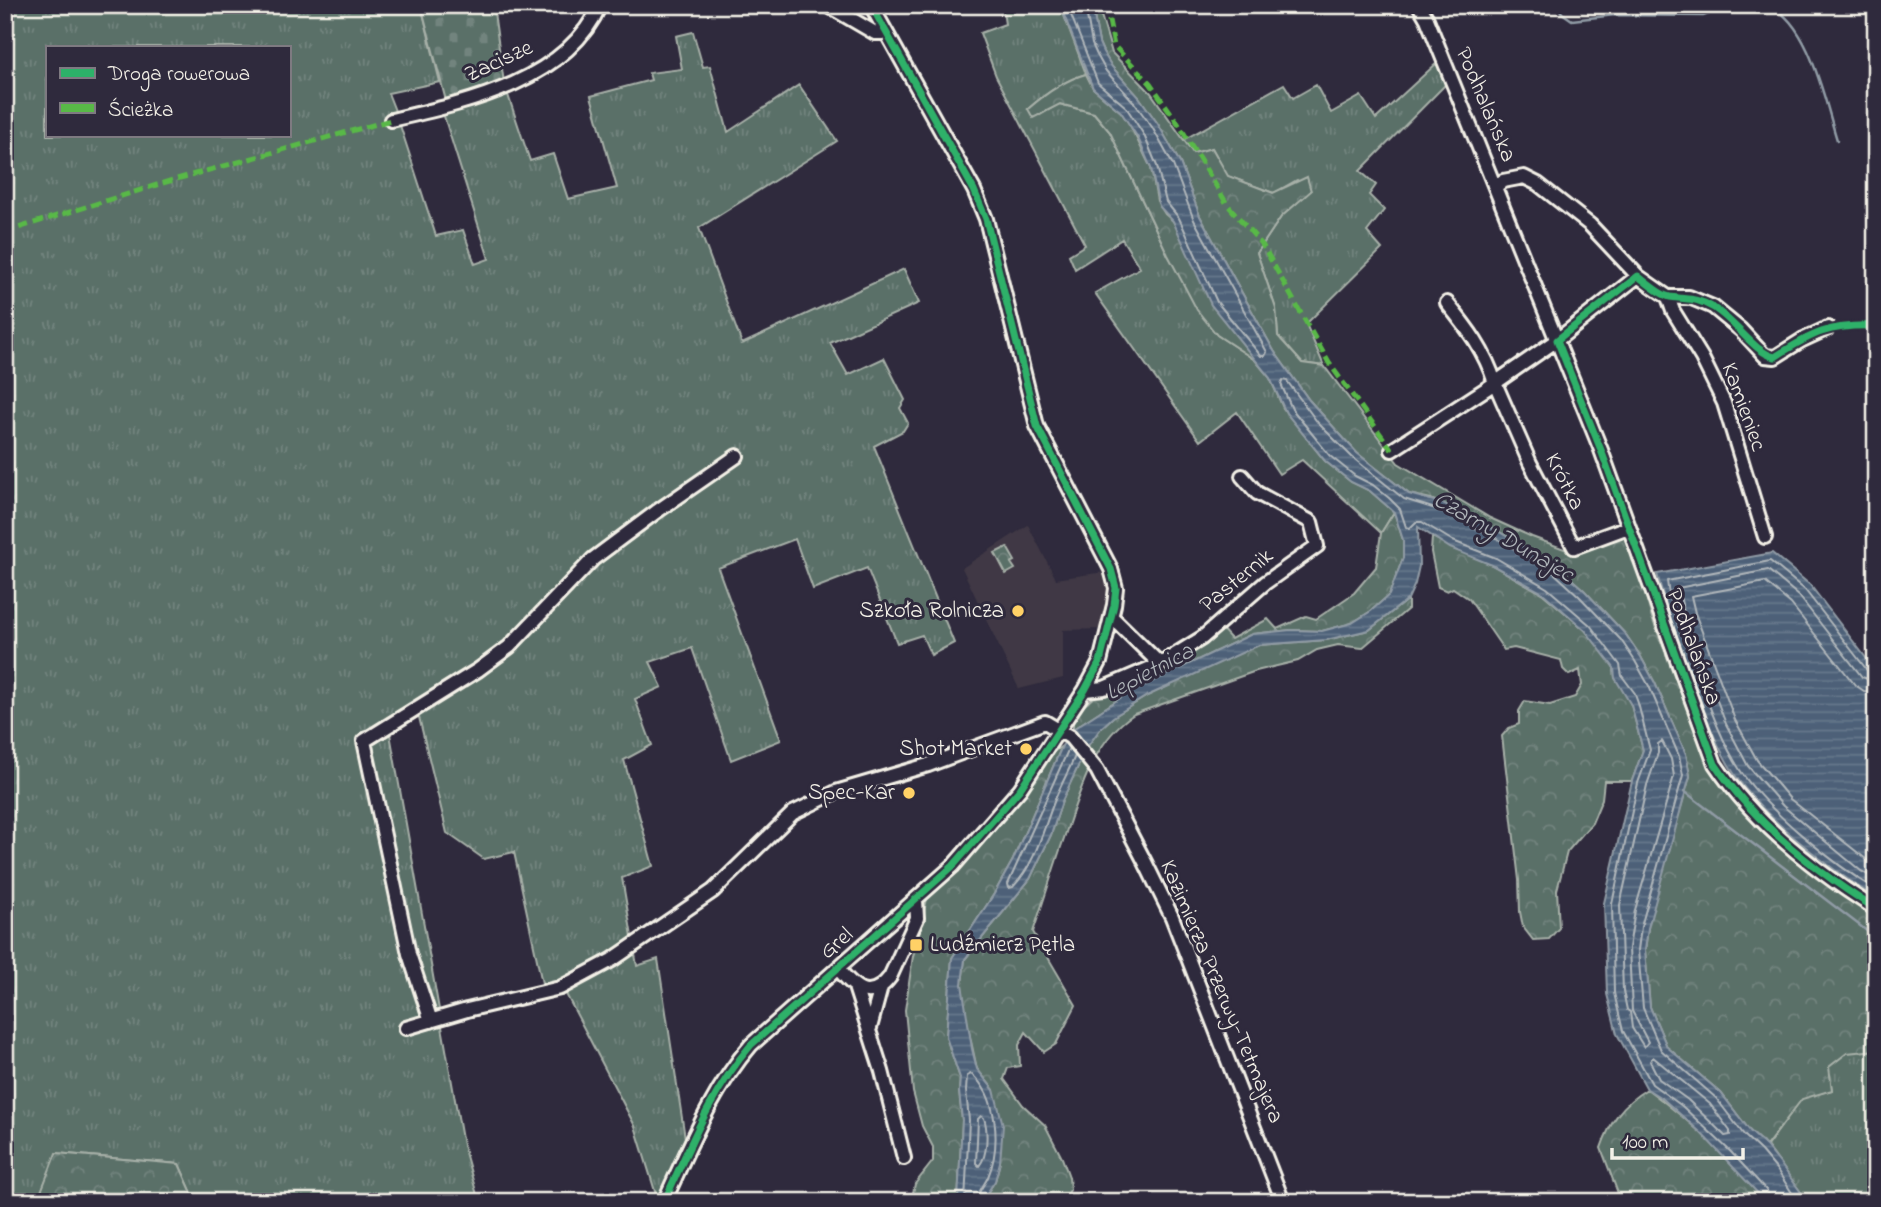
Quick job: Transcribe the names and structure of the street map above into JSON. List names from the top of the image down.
{
  "streets": {
    "street": [
      "Zacisze",
      "Podhalańska",
      "Kamieniec",
      "Krótka",
      "Pasternik",
      "Grel",
      "Kazimierza Przerwy-Tetmajera"
    ]
  },
  "crossings": [
    ["Podhalańska", "Kamieniec"],
    ["Podhalańska", "Krótka"],
    ["Grel", "Kazimierza Przerwy-Tetmajera"]
  ],
  "water": ["Czarny Dunajec", "Lepietnica"],
  "places": {
    "other": ["Szkoła Rolnicza", "Shot Market", "Spec-Kar"],
    "transit": ["Ludźmierz Pętla"]
  },
  "legend": ["Droga rowerowa", "Ścieżka"],
  "scale_bar": "100 m"
}
